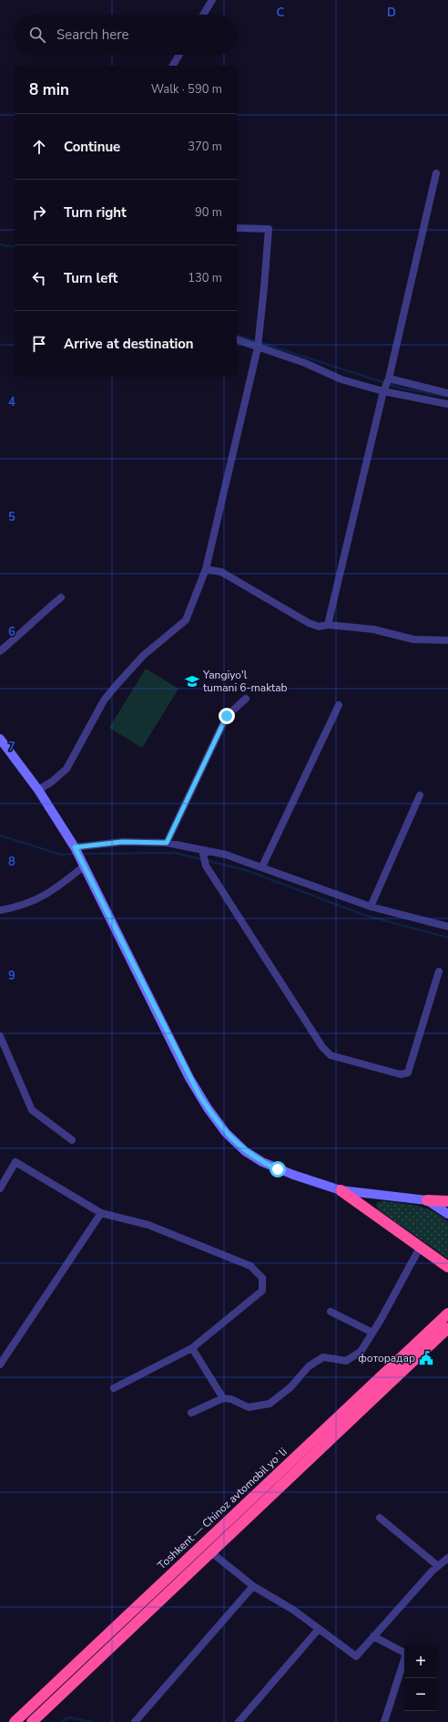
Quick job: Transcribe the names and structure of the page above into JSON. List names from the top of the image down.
{
  "streets": {
    "highway": ["Toshkent — Chinoz avtomobil yoʻli"]
  },
  "places": {
    "school or university": ["Yangiyo'l tumani 6-maktab"],
    "public building": ["фоторадар"]
  },
  "page": {
    "search": "Search here",
    "heading": ["8 min", "Walk · 590 m"],
    "list": [
      ["Continue", "370 m"],
      ["Turn right", "90 m"],
      ["Turn left", "130 m"],
      "Arrive at destination"
    ],
    "map_buttons": ["+", "−"]
  },
  "grid": {
    "columns": ["C", "D"],
    "rows": [
      "4",
      "5",
      "6",
      "7",
      "8",
      "9"
    ]
  }
}
